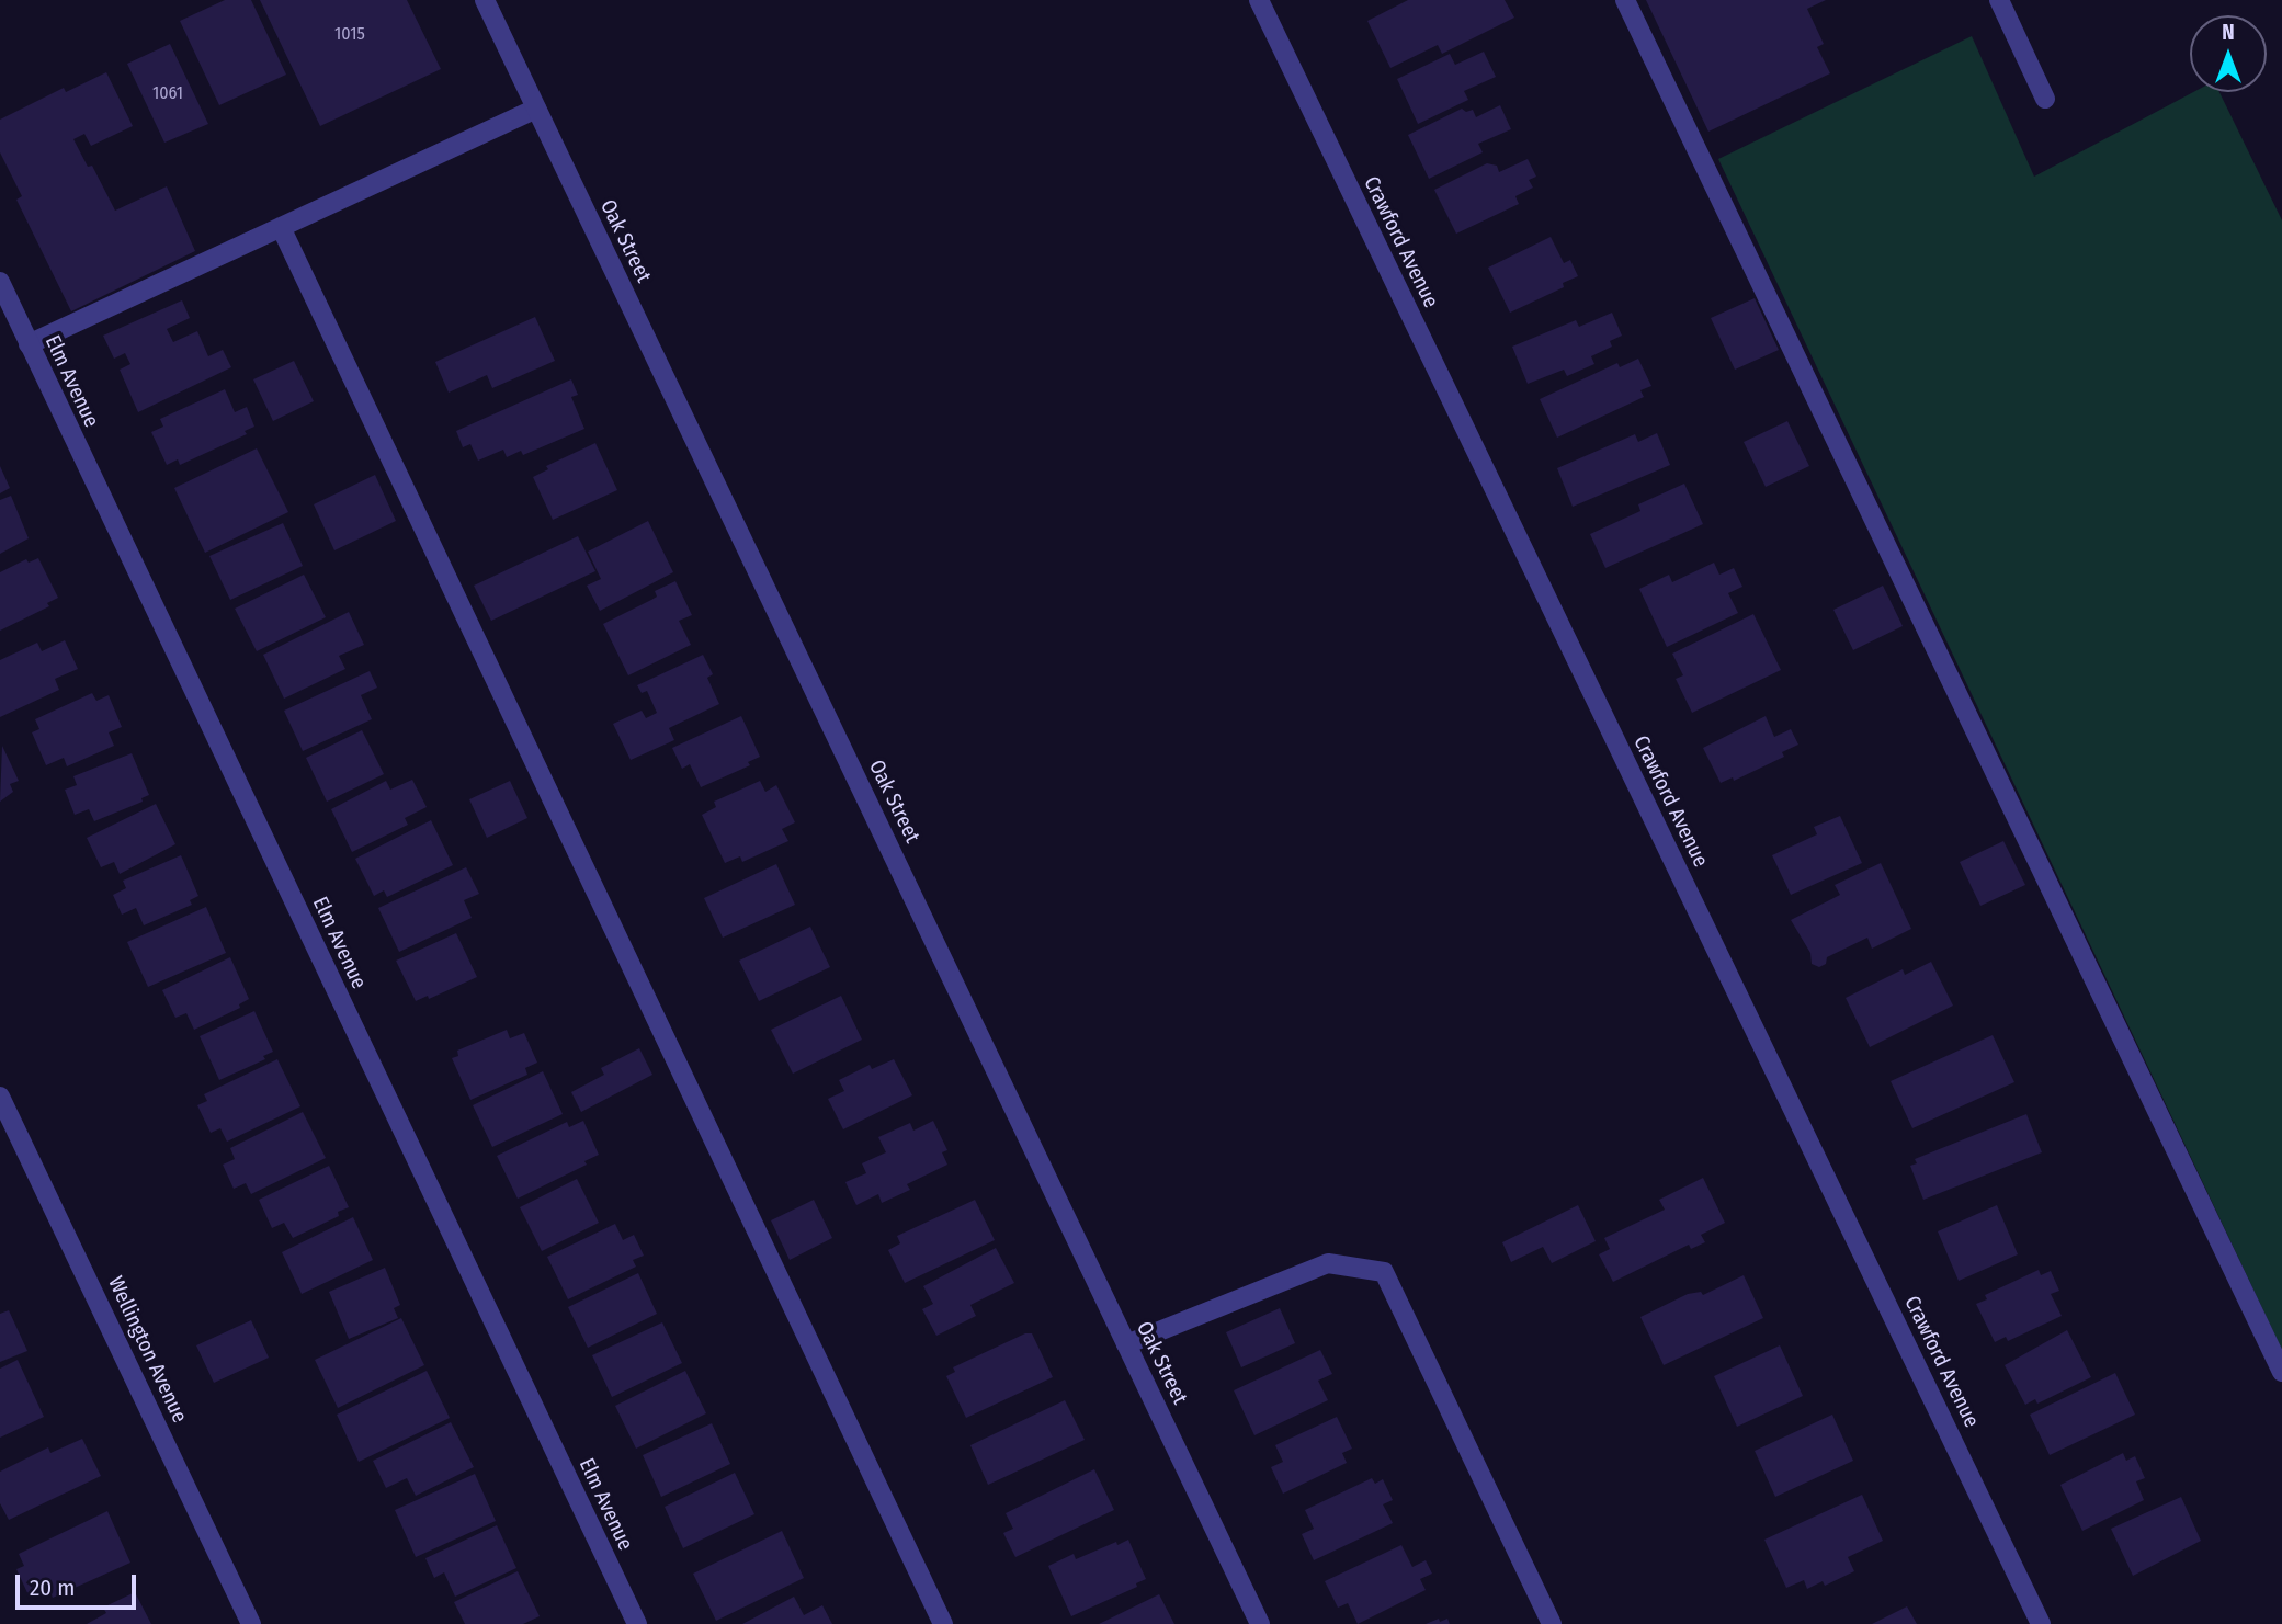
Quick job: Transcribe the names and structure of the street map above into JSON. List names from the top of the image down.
{
  "streets": {
    "street": [
      "Oak Street",
      "Crawford Avenue",
      "Elm Avenue",
      "Wellington Avenue"
    ]
  },
  "house_numbers": ["1015", "1061"],
  "scale_bar": "20 m",
  "north": "top"
}
